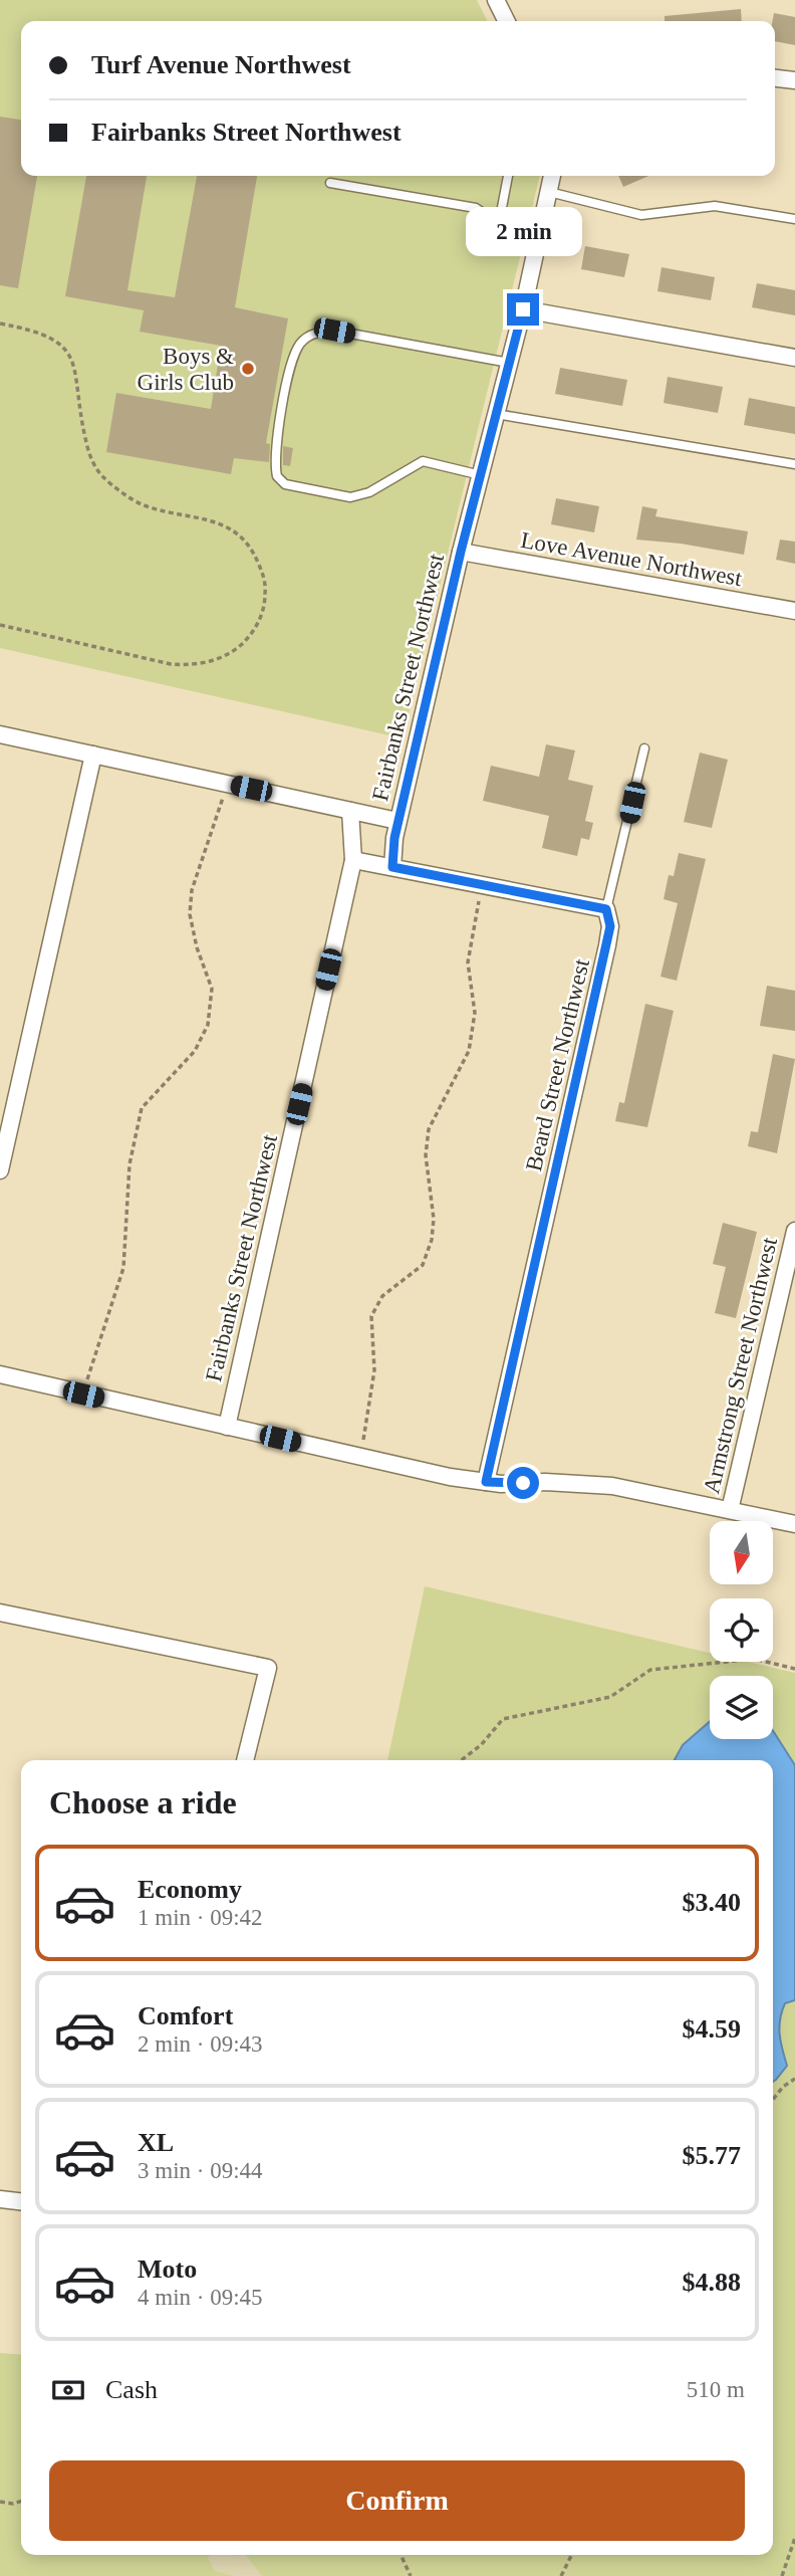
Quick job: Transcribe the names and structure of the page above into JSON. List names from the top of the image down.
{
  "streets": {
    "street": [
      "Love Avenue Northwest",
      "Fairbanks Street Northwest",
      "Beard Street Northwest",
      "Armstrong Street Northwest"
    ]
  },
  "crossings": [
    ["Love Avenue Northwest", "Fairbanks Street Northwest"]
  ],
  "places": ["Boys & Girls Club"],
  "north": "bottom",
  "page": {
    "banner": ["Turf Avenue Northwest", "Fairbanks Street Northwest"],
    "bubble": "2 min",
    "heading": "Choose a ride",
    "list": [
      {
        "name": "Economy",
        "note": "1 min · 09:42",
        "value": "$3.40"
      },
      {
        "name": "Comfort",
        "note": "2 min · 09:43",
        "value": "$4.59"
      },
      {
        "name": "XL",
        "note": "3 min · 09:44",
        "value": "$5.77"
      },
      {
        "name": "Moto",
        "note": "4 min · 09:45",
        "value": "$4.88"
      }
    ],
    "pay": ["Cash", "510 m"],
    "buttons": "Confirm"
  }
}
